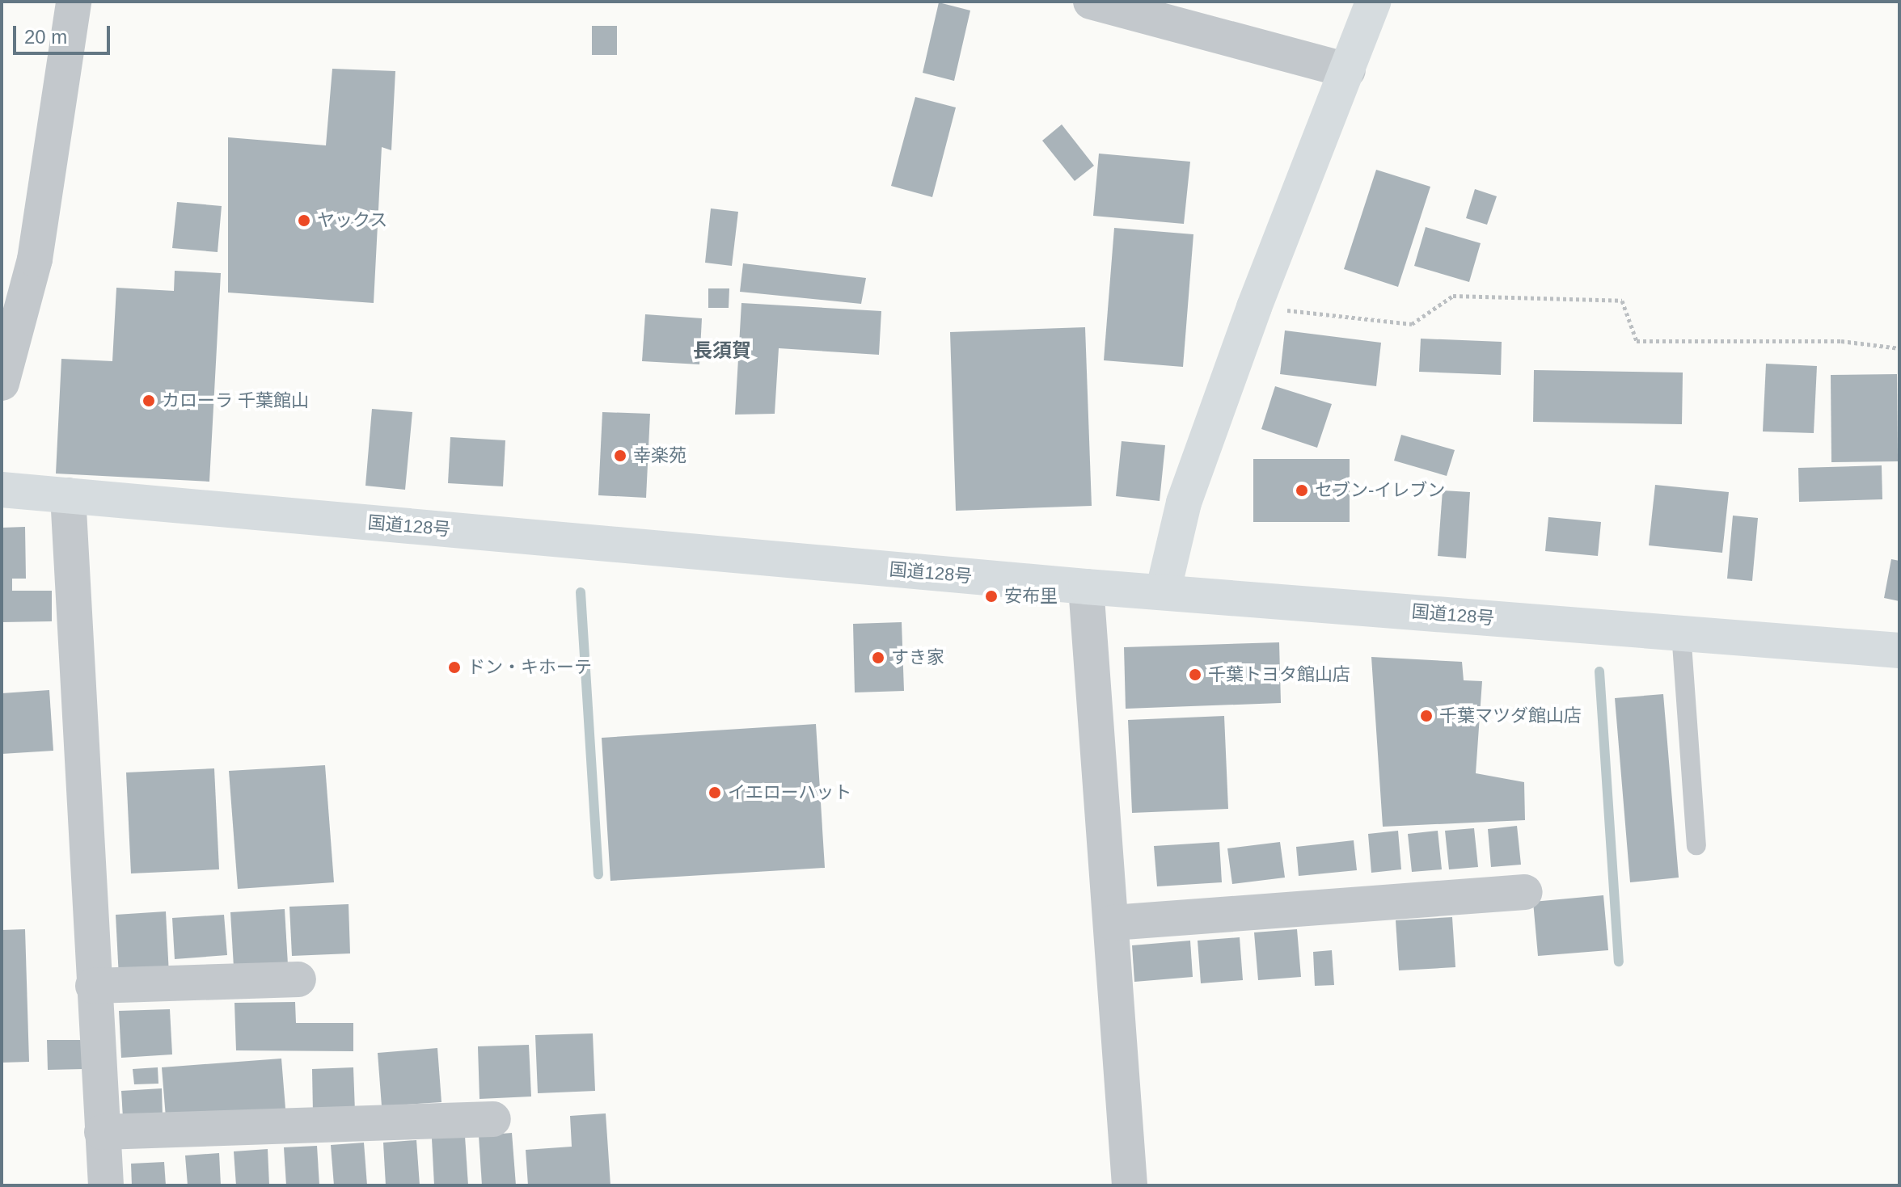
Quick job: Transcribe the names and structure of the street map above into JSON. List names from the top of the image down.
{
  "streets": {
    "main road": ["国道128号"]
  },
  "districts": ["長須賀"],
  "places": [
    "ヤックス",
    "カローラ 千葉館山",
    "幸楽苑",
    "セブン-イレブン",
    "安布里",
    "すき家",
    "ドン・キホーテ",
    "千葉トヨタ館山店",
    "千葉マツダ館山店",
    "イエローハット"
  ],
  "scale_bar": "20 m"
}
